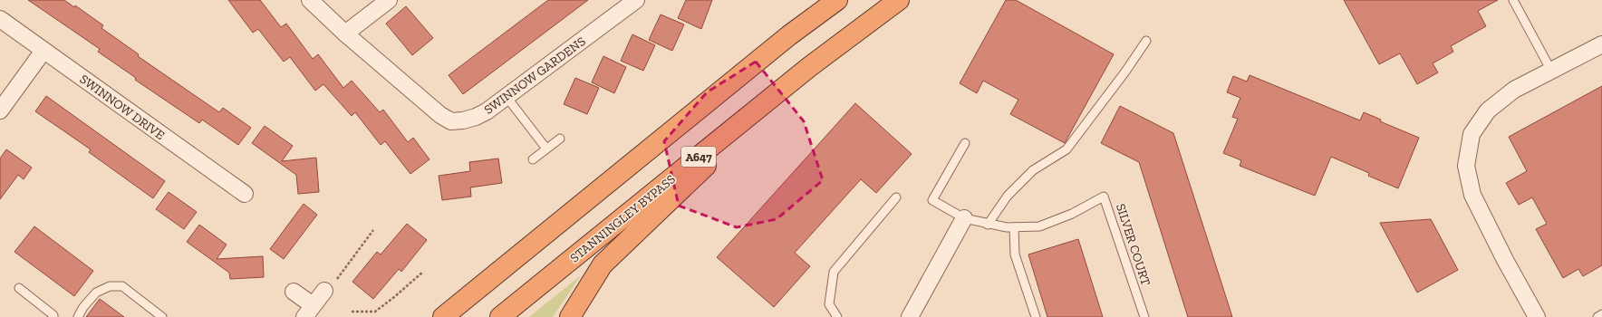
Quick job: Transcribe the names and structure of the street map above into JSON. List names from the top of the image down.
{
  "streets": {
    "highway": ["A647", "STANNINGLEY BYPASS"],
    "street": ["SWINNOW GARDENS", "SWINNOW DRIVE"],
    "lane": ["SILVER COURT"]
  }
}
